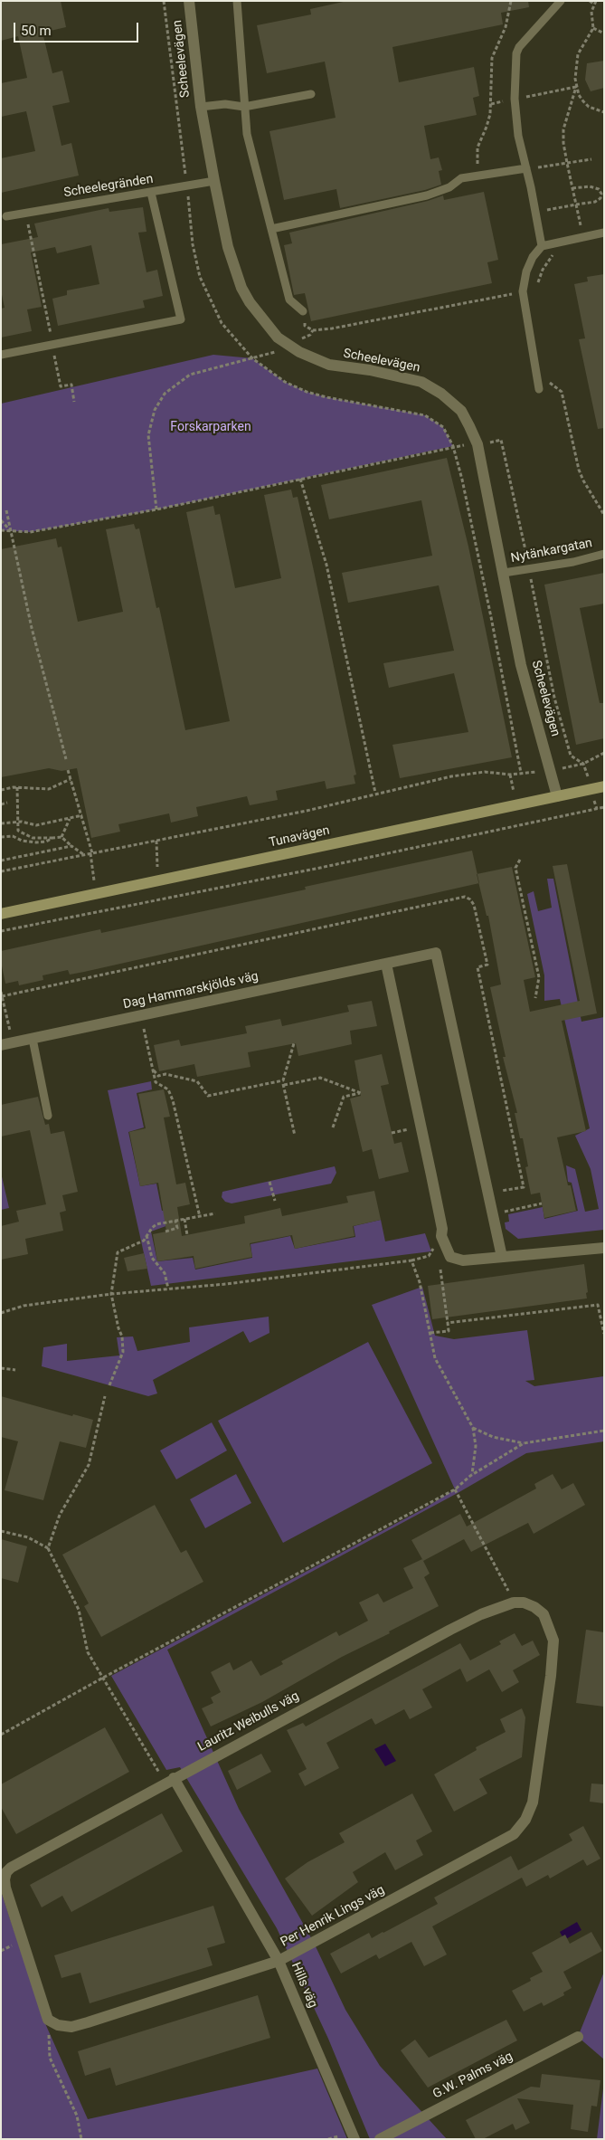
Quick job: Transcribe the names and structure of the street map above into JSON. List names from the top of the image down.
{
  "streets": {
    "main road": ["Tunavägen"],
    "street": [
      "Scheelevägen",
      "Dag Hammarskjölds väg",
      "Lauritz Weibulls väg",
      "Per Henrik Lings väg",
      "Hills väg",
      "G.W. Palms väg"
    ],
    "lane": ["Scheelegränden", "Nytänkargatan"]
  },
  "crossings": [
    ["Scheelevägen", "Scheelegränden"],
    ["Scheelevägen", "Nytänkargatan"],
    ["Scheelevägen", "Tunavägen"],
    ["Lauritz Weibulls väg", "Per Henrik Lings väg"],
    ["Lauritz Weibulls väg", "Hills väg"],
    ["Per Henrik Lings väg", "Hills väg"]
  ],
  "parks": ["Forskarparken"],
  "scale_bar": "50 m"
}
